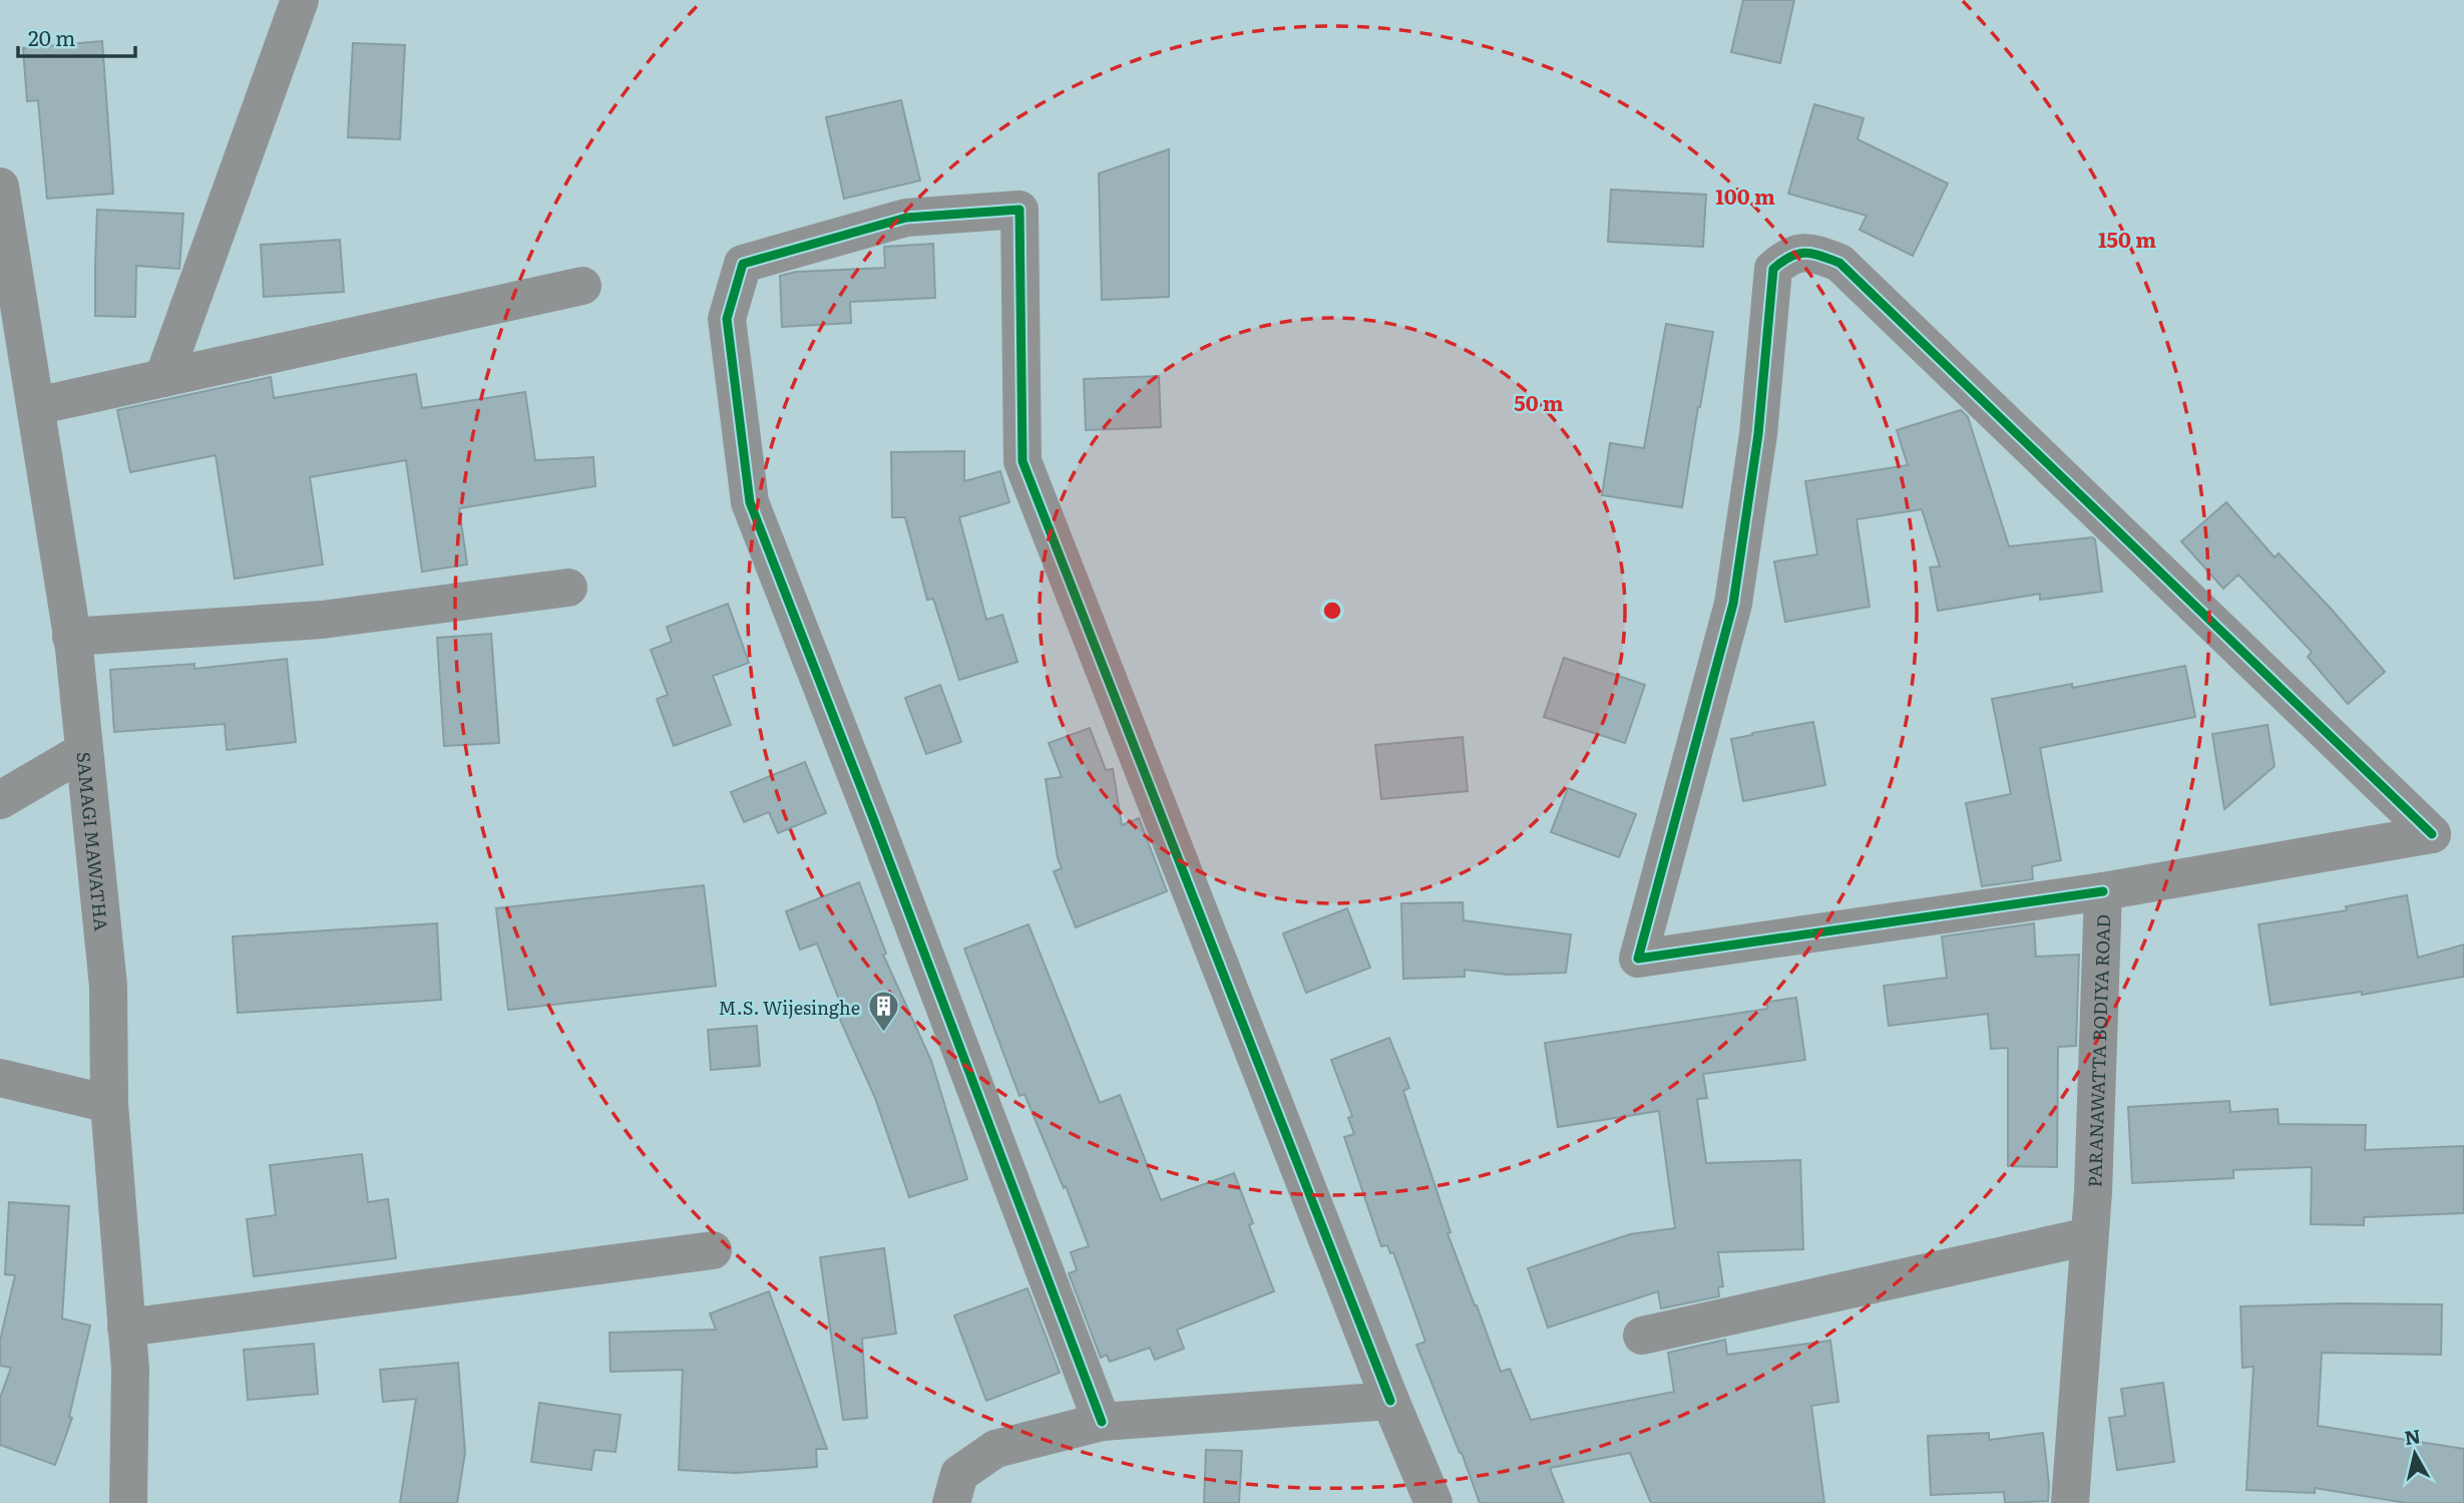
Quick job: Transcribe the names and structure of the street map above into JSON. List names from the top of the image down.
{
  "streets": {
    "street": ["SAMAGI MAWATHA", "PARANAWATTA BODIYA ROAD"]
  },
  "places": {
    "building": ["M.S. Wijesinghe"]
  },
  "scale_bar": "20 m",
  "north": "top",
  "rings": ["100 m", "150 m", "50 m"]
}
